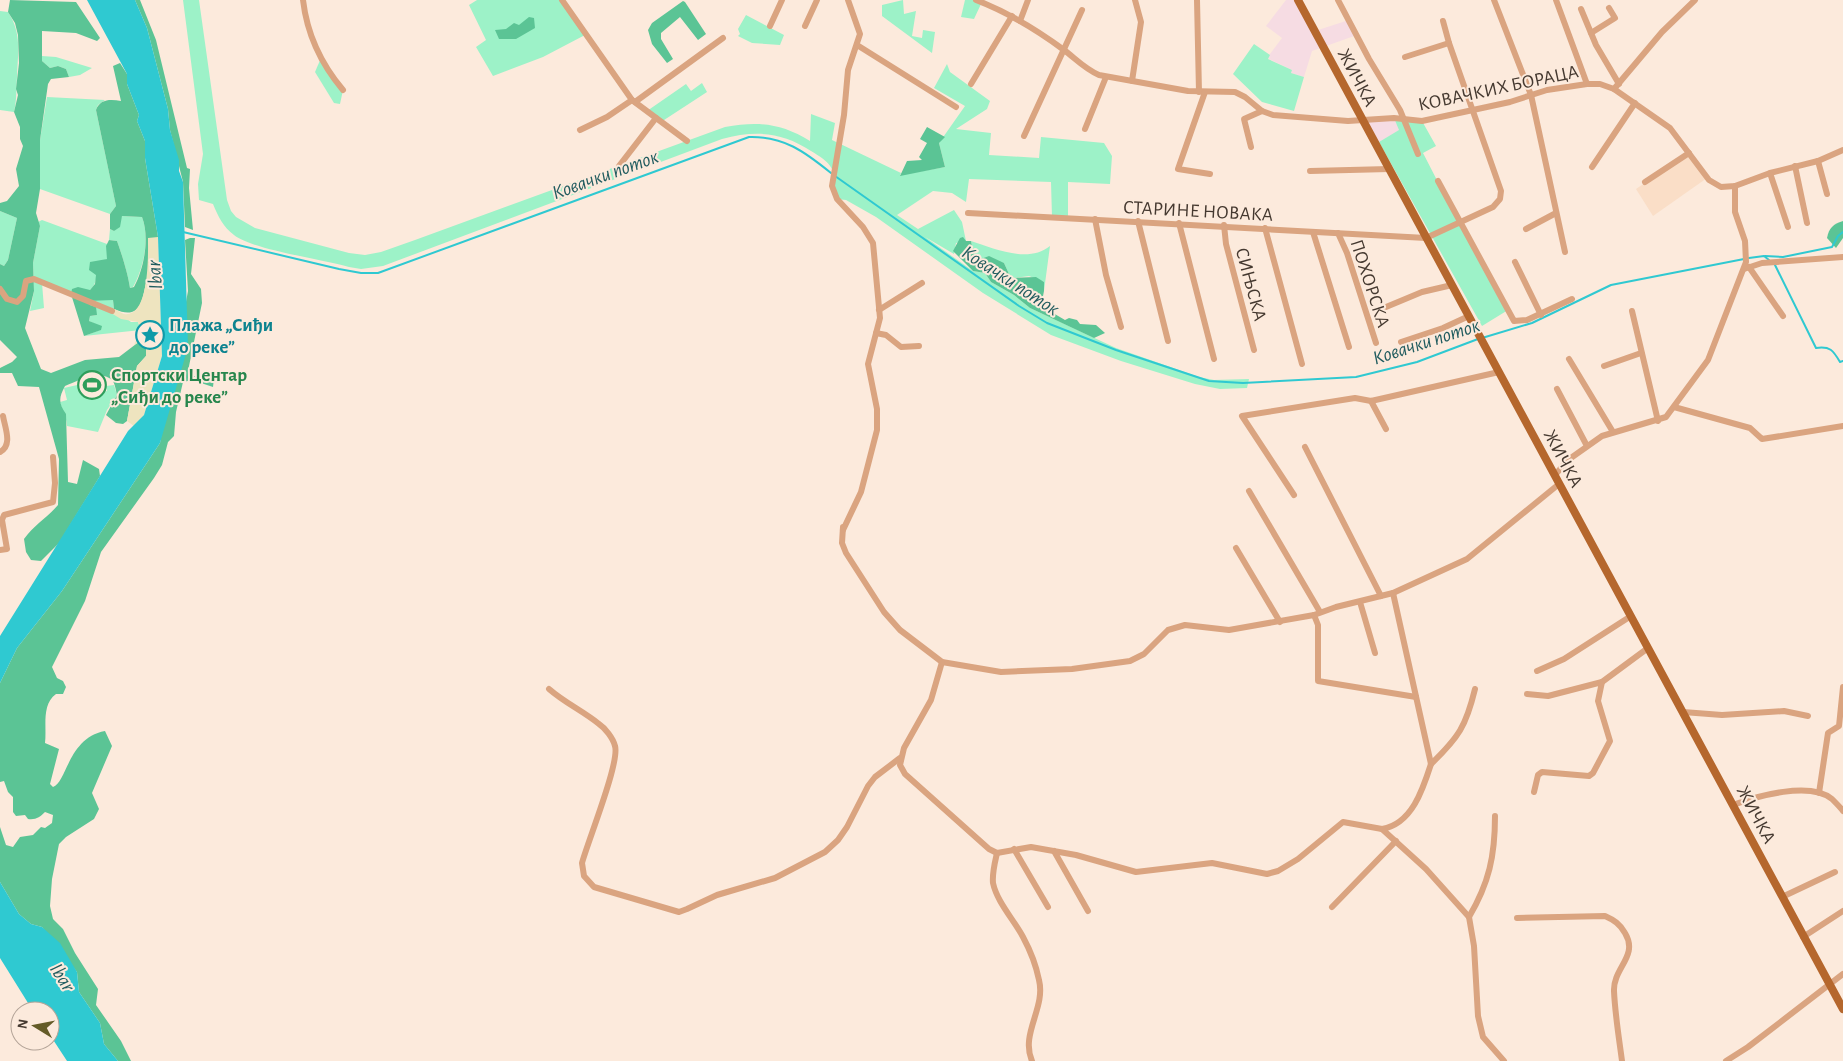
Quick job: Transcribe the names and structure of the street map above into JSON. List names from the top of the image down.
{
  "streets": {
    "main road": ["ЖИЧКА"],
    "street": [
      "КОВАЧКИХ БОРАЦА",
      "СТАРИНЕ НОВАКА",
      "ПОХОРСКА",
      "СИЊСКА"
    ]
  },
  "crossings": [
    ["ЖИЧКА", "КОВАЧКИХ БОРАЦА"],
    ["ЖИЧКА", "СТАРИНЕ НОВАКА"],
    ["СТАРИНЕ НОВАКА", "ПОХОРСКА"],
    ["СТАРИНЕ НОВАКА", "СИЊСКА"]
  ],
  "water": ["Ковачки поток", "Ibar"],
  "places": {
    "place": ["Плажа „Сиђи до реке”"],
    "sports": ["Спортски Центар „Сиђи до реке”"]
  },
  "north": "left"
}
